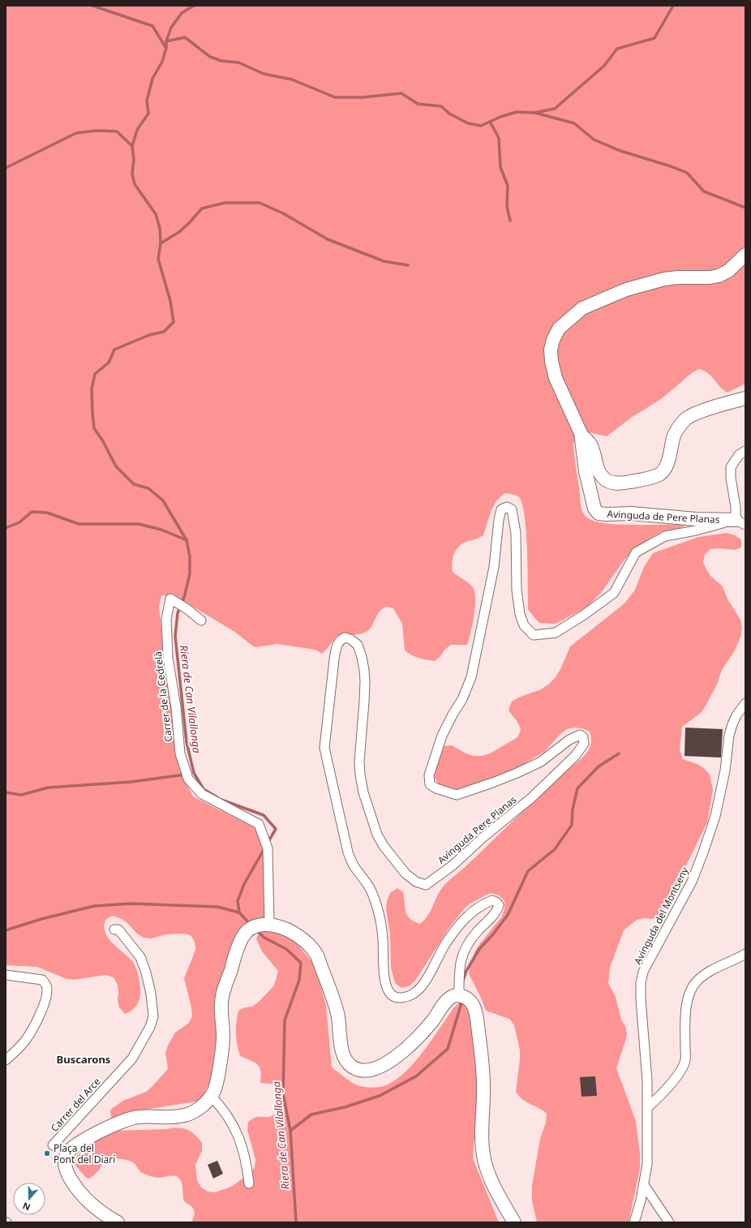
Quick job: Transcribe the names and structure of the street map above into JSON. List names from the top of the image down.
{
  "streets": {
    "street": [
      "Avinguda de Pere Planas",
      "Carrer de la Cedrelà",
      "Avinguda Pere Planas",
      "Avinguda del Montseny",
      "Carrer del Arce"
    ]
  },
  "crossings": [
    ["Avinguda de Pere Planas", "Avinguda Pere Planas"]
  ],
  "districts": ["Buscarons"],
  "water": ["Riera de Can Vilallonga"],
  "places": ["Plaça del Pont del Diari"],
  "north": "bottom"
}
